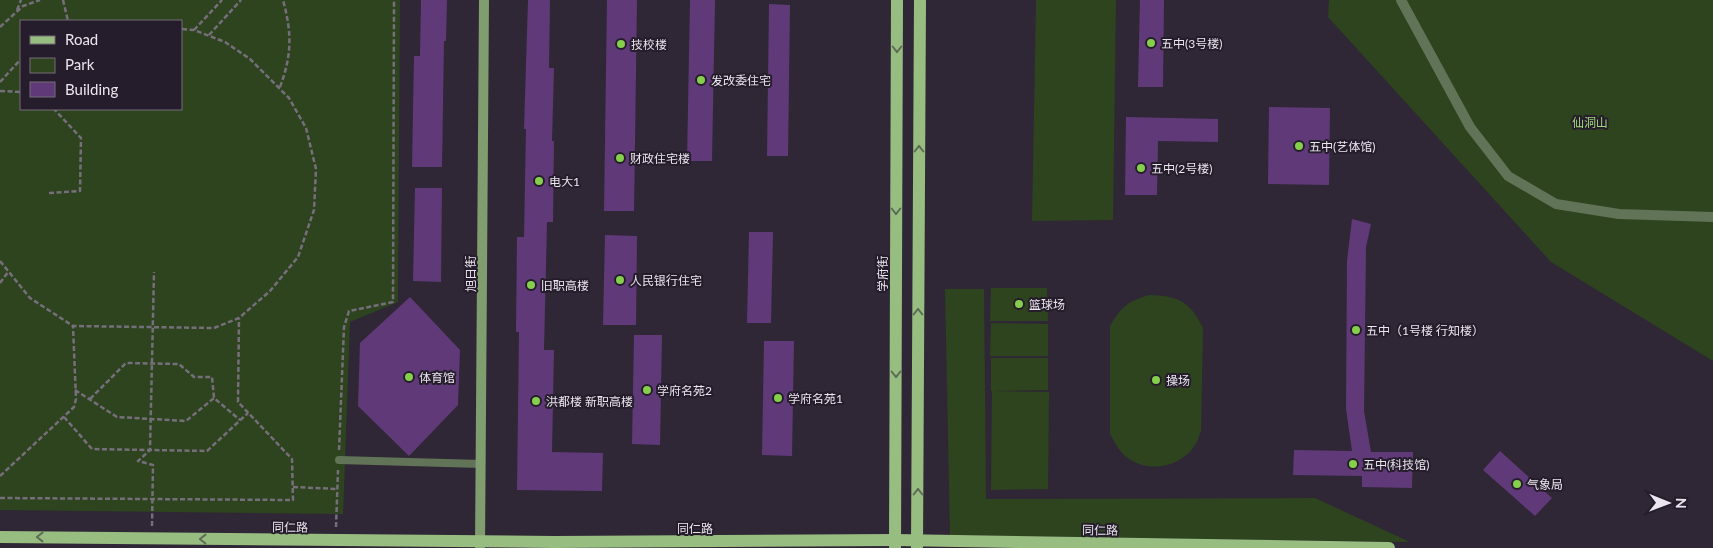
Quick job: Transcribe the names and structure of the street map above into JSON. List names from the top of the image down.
{
  "streets": {
    "main road": ["旭日街", "学府街", "同仁路"]
  },
  "crossings": [
    ["旭日街", "同仁路"],
    ["学府街", "同仁路"]
  ],
  "parks": ["仙洞山"],
  "places": [
    "五中(3号楼)",
    "技校楼",
    "发改委住宅",
    "五中(艺体馆)",
    "财政住宅楼",
    "五中(2号楼)",
    "电大1",
    "人民银行住宅",
    "旧职高楼",
    "篮球场",
    "五中（1号楼 行知楼）",
    "体育馆",
    "操场",
    "学府名苑2",
    "学府名苑1",
    "洪都楼 新职高楼",
    "五中(科技馆)",
    "气象局"
  ],
  "legend": ["Road", "Park", "Building"],
  "north": "right"
}
